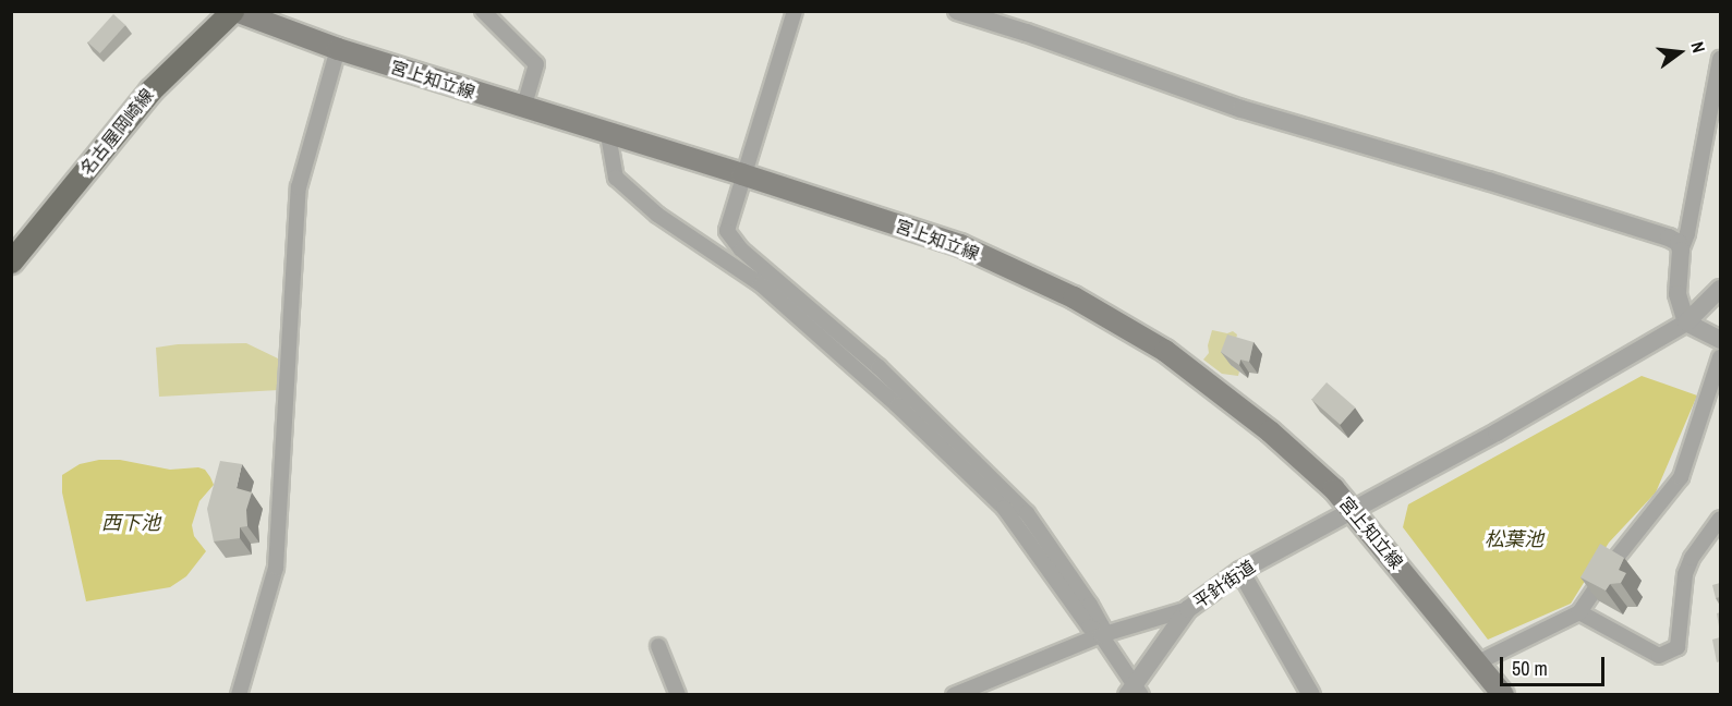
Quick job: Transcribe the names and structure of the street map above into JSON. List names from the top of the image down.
{
  "streets": {
    "main road": ["宮上知立線", "名古屋岡崎線"],
    "street": ["平針街道"]
  },
  "crossings": [
    ["宮上知立線", "名古屋岡崎線"],
    ["宮上知立線", "平針街道"]
  ],
  "water": ["西下池", "松葉池"],
  "scale_bar": "50 m",
  "north": "right"
}
